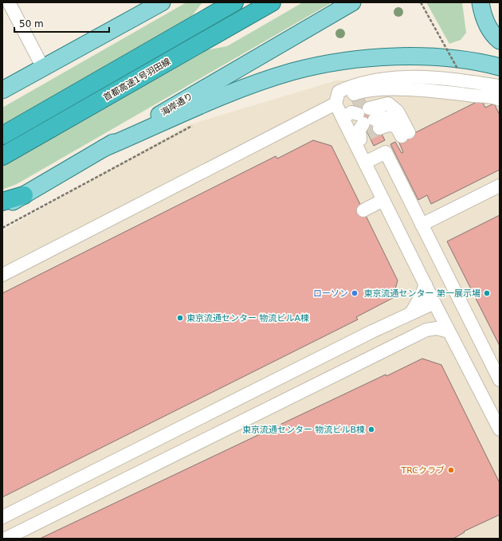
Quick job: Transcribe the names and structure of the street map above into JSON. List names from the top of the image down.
{
  "streets": {
    "highway": ["首都高速1号羽田線"],
    "main road": ["海岸通り"]
  },
  "places": [
    "ローソン",
    "東京流通センター 第一展示場",
    "東京流通センター 物流ビルA棟",
    "東京流通センター 物流ビルB棟",
    "TRCクラブ"
  ],
  "scale_bar": "50 m"
}
